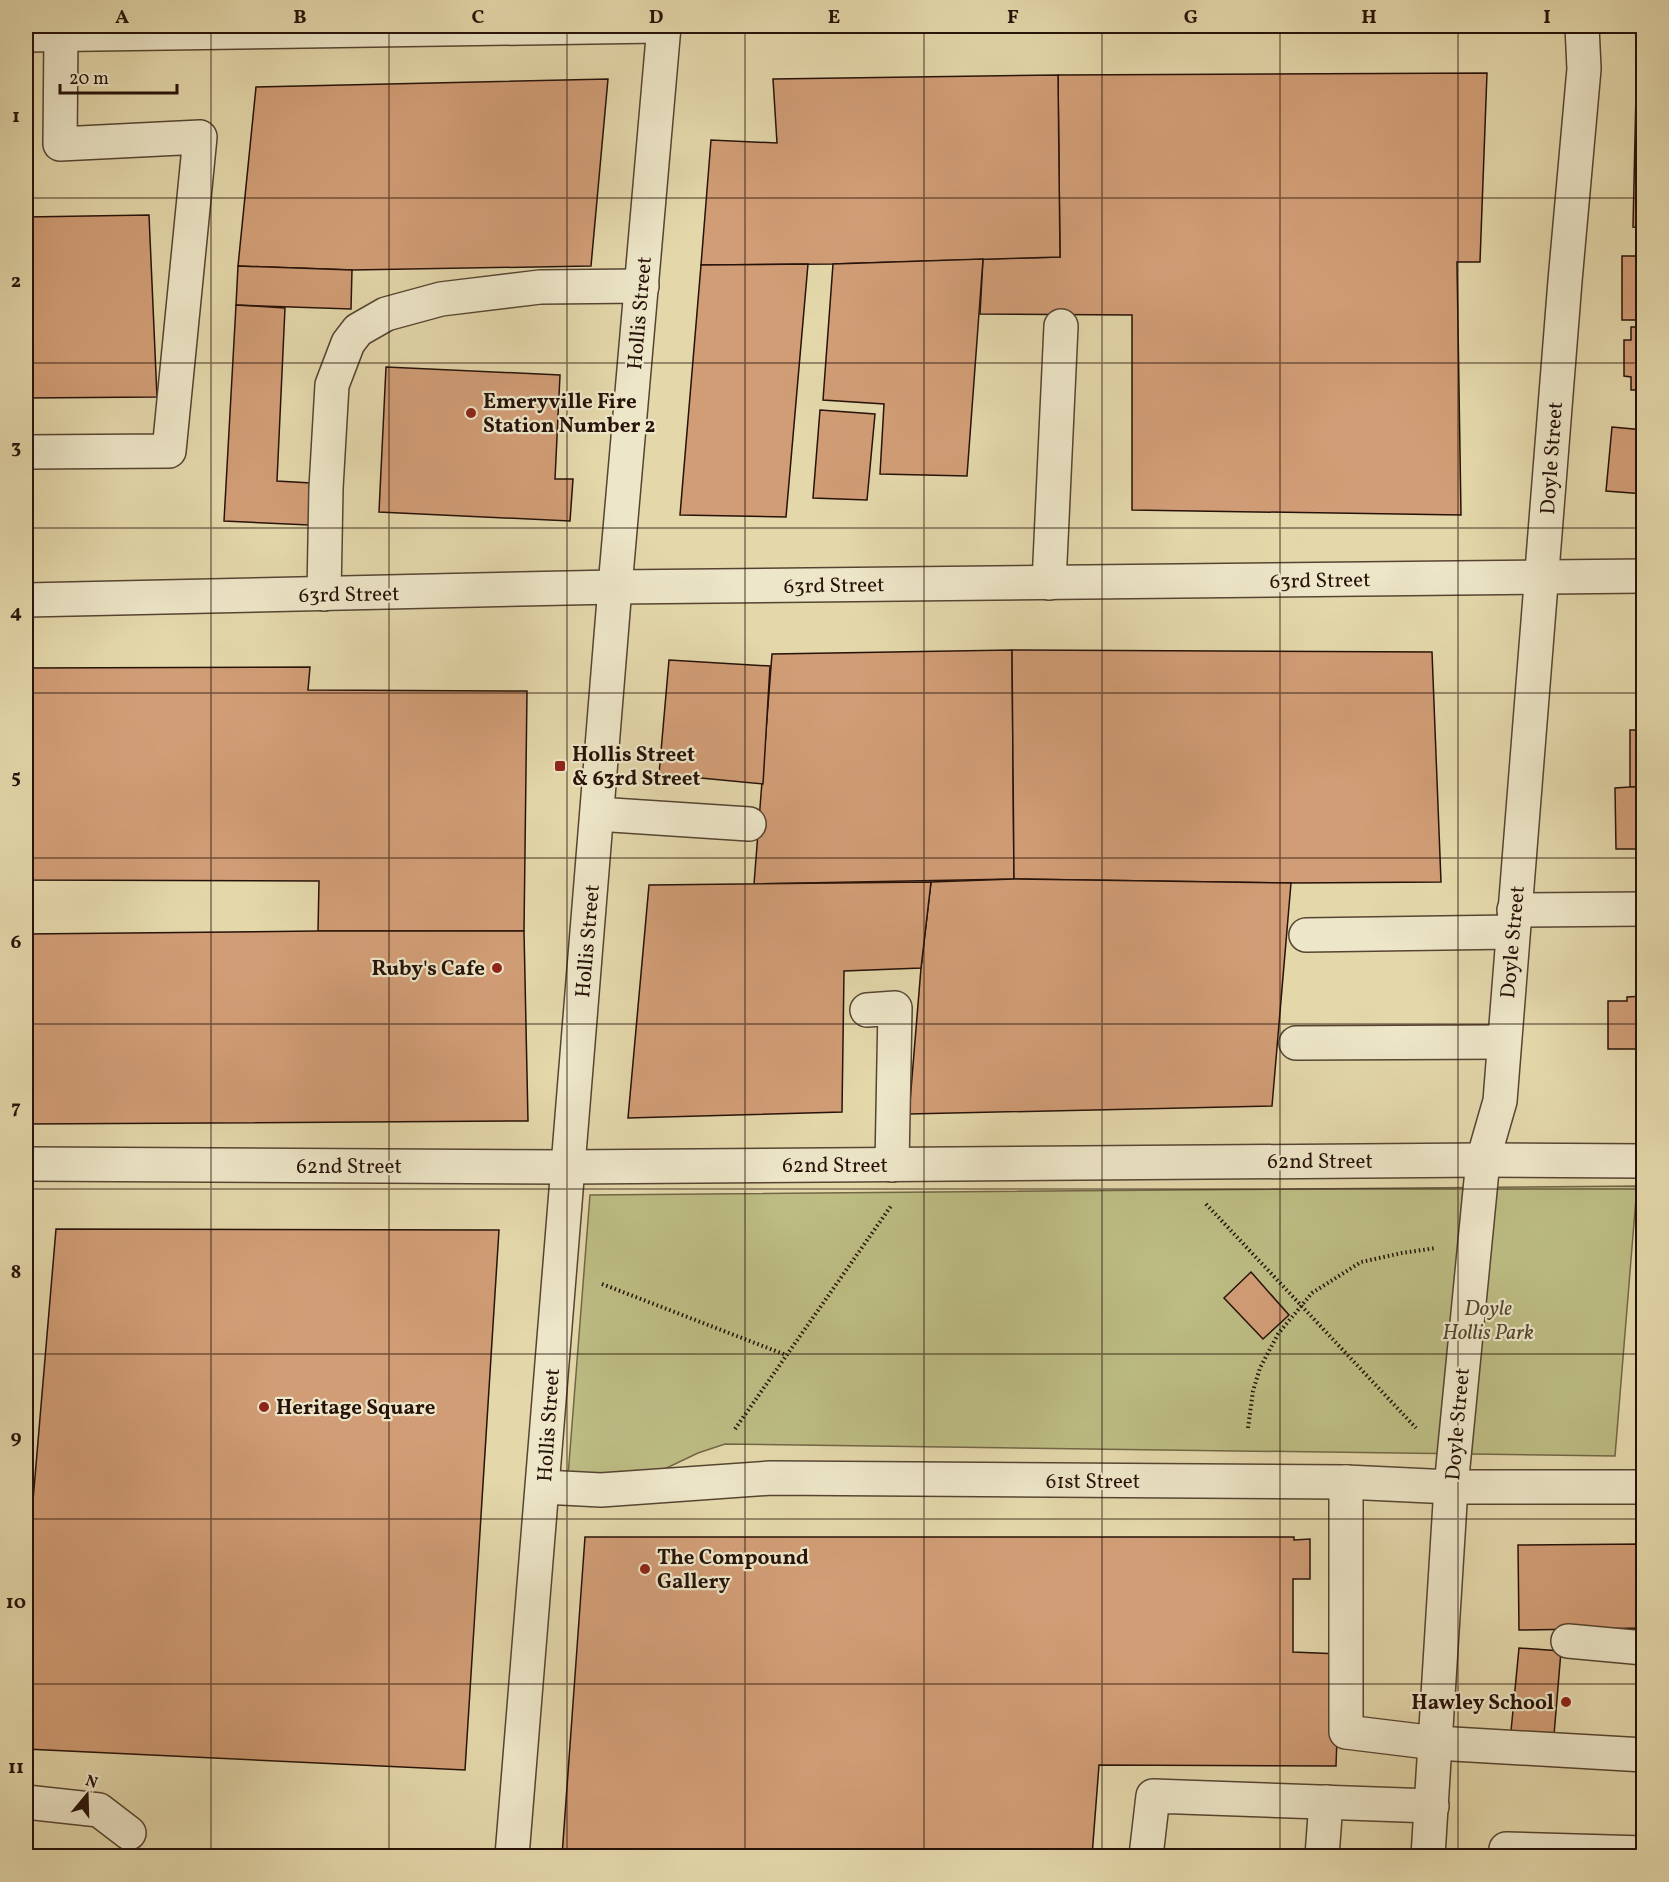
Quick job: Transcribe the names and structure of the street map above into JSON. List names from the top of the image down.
{
  "streets": {
    "street": [
      "Hollis Street",
      "Doyle Street",
      "63rd Street",
      "62nd Street",
      "61st Street"
    ]
  },
  "crossings": [
    ["Hollis Street", "63rd Street"],
    ["Hollis Street", "62nd Street"],
    ["Hollis Street", "61st Street"],
    ["Doyle Street", "63rd Street"],
    ["Doyle Street", "62nd Street"],
    ["Doyle Street", "61st Street"]
  ],
  "parks": ["Doyle Hollis Park"],
  "places": {
    "other": [
      "Emeryville Fire Station Number 2",
      "Ruby's Cafe",
      "Heritage Square",
      "The Compound Gallery",
      "Hawley School"
    ],
    "transit": ["Hollis Street & 63rd Street"]
  },
  "scale_bar": "20 m",
  "north": "top",
  "grid": {
    "columns": [
      "A",
      "B",
      "C",
      "D",
      "E",
      "F",
      "G",
      "H",
      "I"
    ],
    "rows": [
      "1",
      "2",
      "3",
      "4",
      "5",
      "6",
      "7",
      "8",
      "9",
      "10",
      "11"
    ]
  }
}
